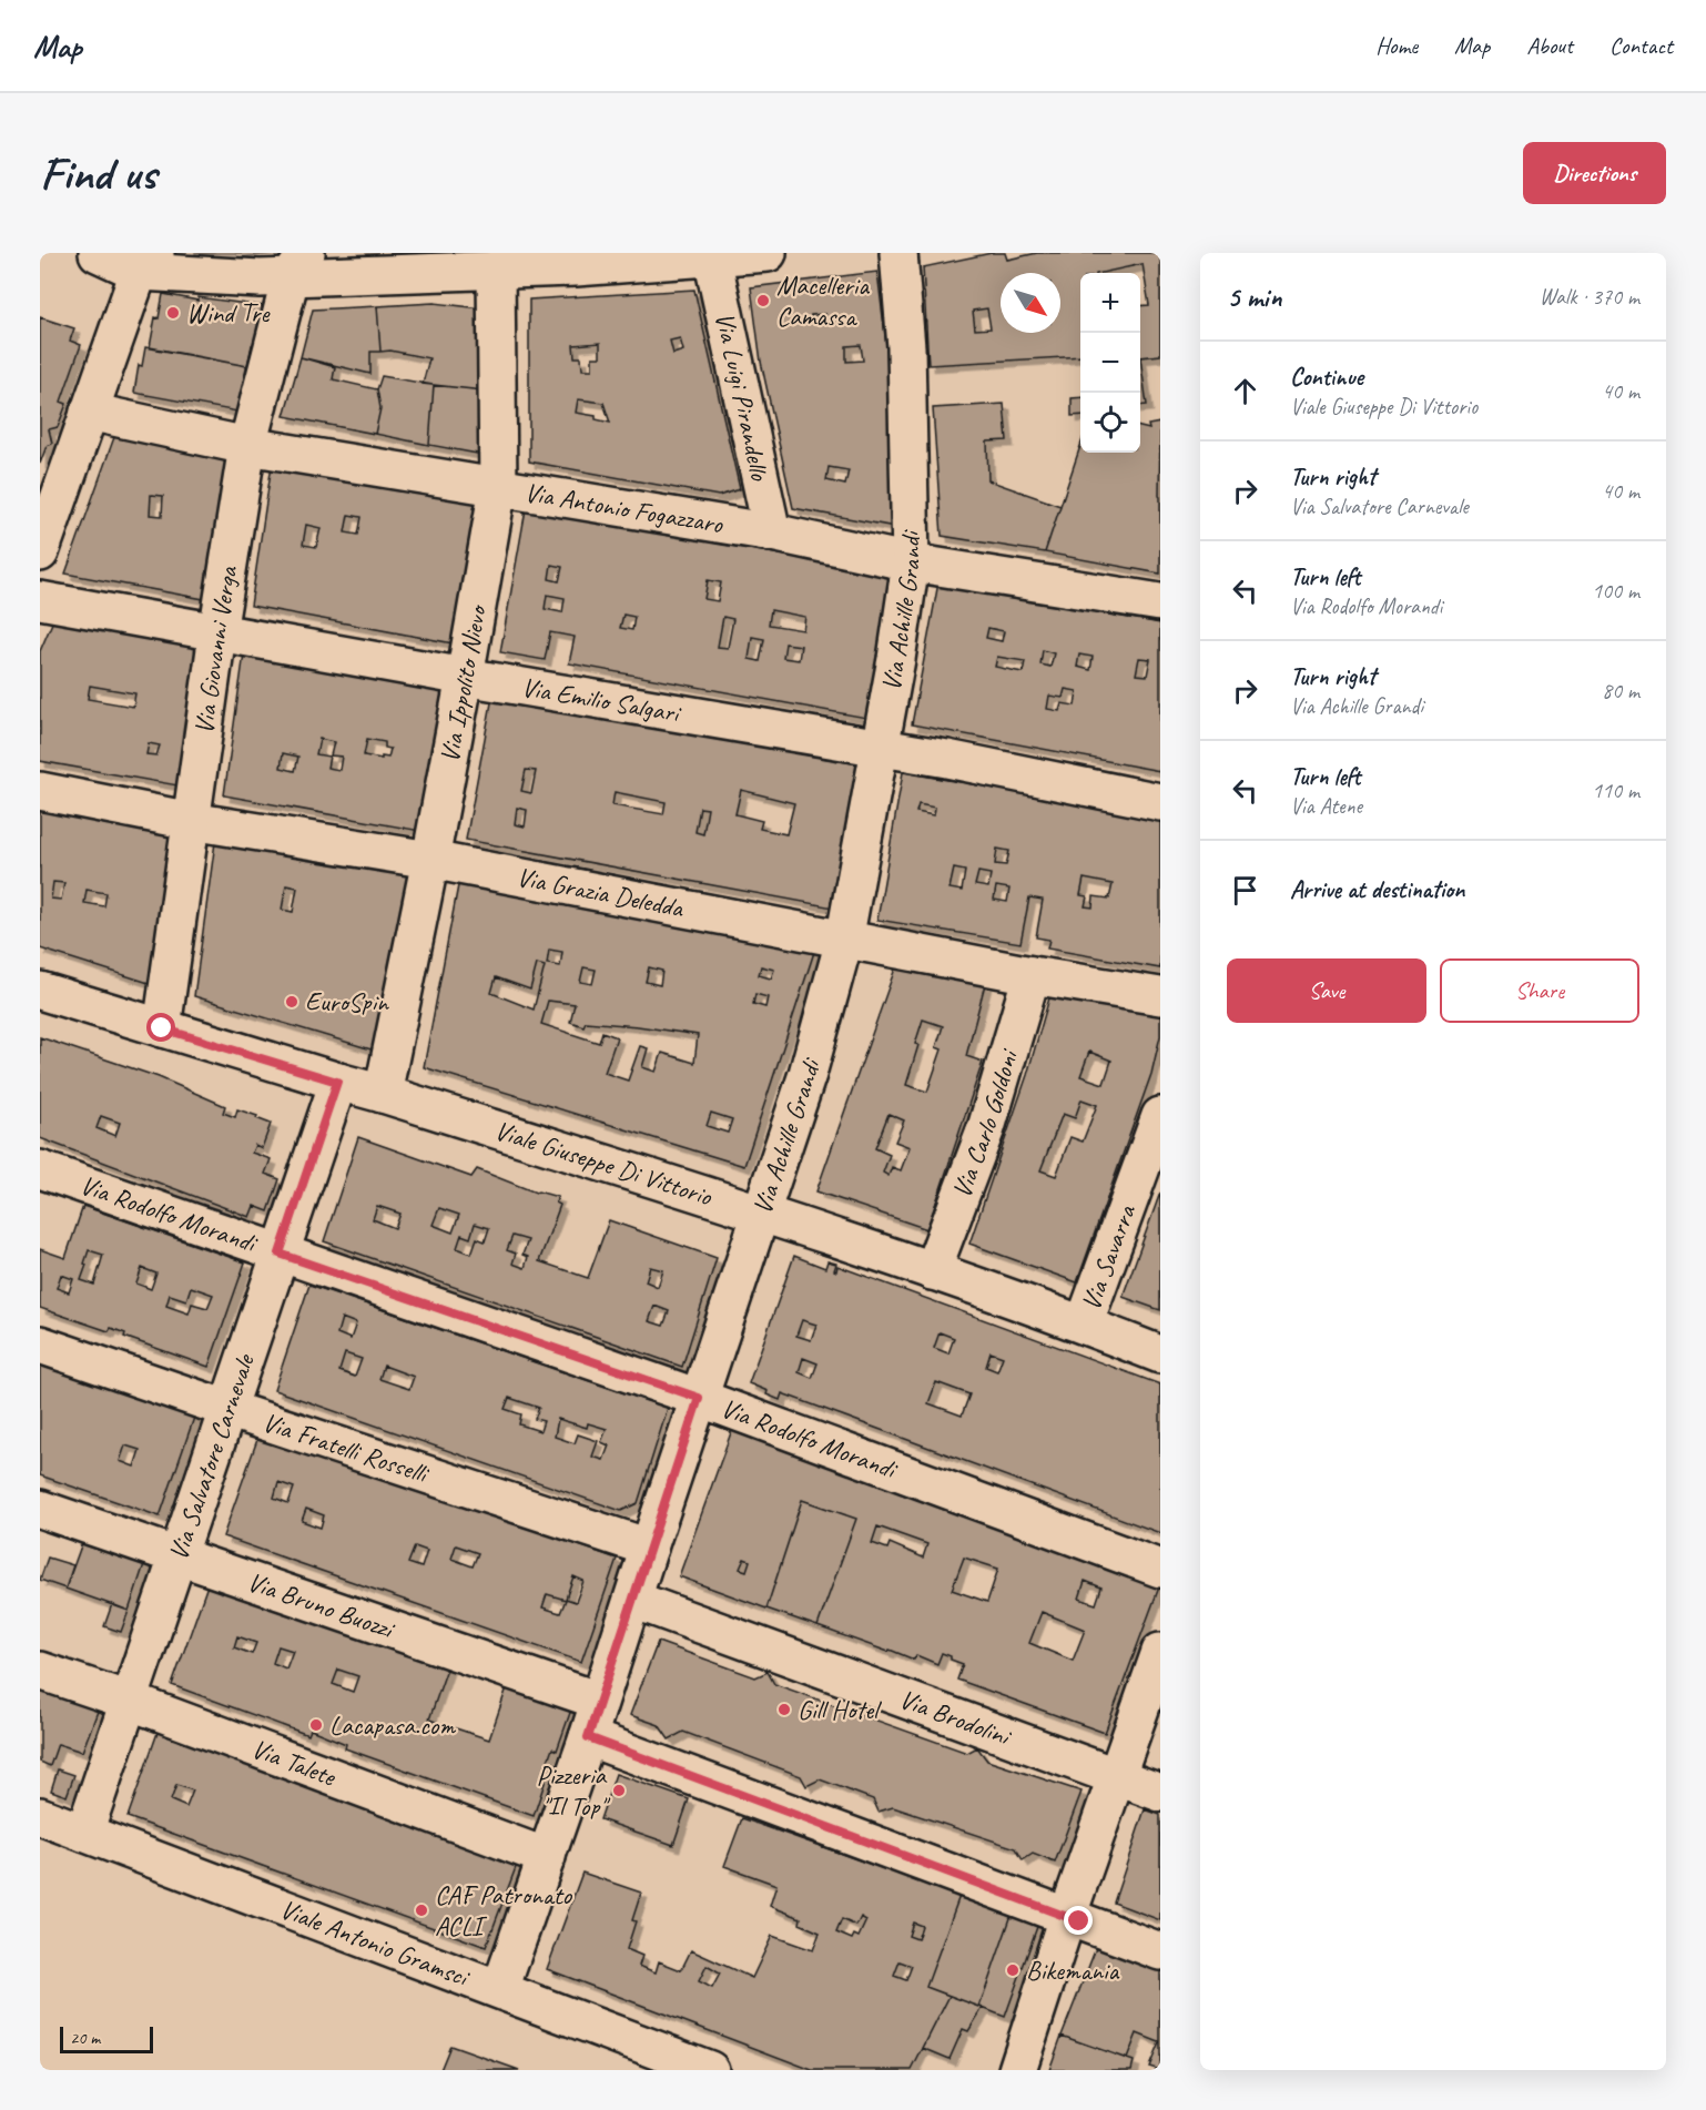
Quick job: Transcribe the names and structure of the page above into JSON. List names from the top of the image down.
{
  "streets": {
    "street": [
      "Via Luigi Pirandello",
      "Via Antonio Fogazzaro",
      "Via Achille Grandi",
      "Via Giovanni Verga",
      "Via Ippolito Nievo",
      "Via Emilio Salgari",
      "Via Grazia Deledda",
      "Via Carlo Goldoni",
      "Viale Giuseppe Di Vittorio",
      "Via Rodolfo Morandi",
      "Via Savarra",
      "Via Fratelli Rosselli",
      "Via Salvatore Carnevale",
      "Via Bruno Buozzi",
      "Via Brodolini",
      "Via Talete",
      "Viale Antonio Gramsci"
    ]
  },
  "crossings": [
    ["Via Luigi Pirandello", "Via Antonio Fogazzaro"],
    ["Via Antonio Fogazzaro", "Via Achille Grandi"],
    ["Via Antonio Fogazzaro", "Via Giovanni Verga"],
    ["Via Antonio Fogazzaro", "Via Ippolito Nievo"],
    ["Via Achille Grandi", "Via Emilio Salgari"],
    ["Via Achille Grandi", "Via Grazia Deledda"],
    ["Via Achille Grandi", "Viale Giuseppe Di Vittorio"],
    ["Via Achille Grandi", "Via Rodolfo Morandi"],
    ["Via Achille Grandi", "Via Fratelli Rosselli"],
    ["Via Achille Grandi", "Via Bruno Buozzi"],
    ["Via Achille Grandi", "Via Brodolini"],
    ["Via Achille Grandi", "Via Talete"],
    ["Via Achille Grandi", "Viale Antonio Gramsci"],
    ["Via Giovanni Verga", "Via Emilio Salgari"],
    ["Via Giovanni Verga", "Via Grazia Deledda"],
    ["Via Giovanni Verga", "Viale Giuseppe Di Vittorio"],
    ["Via Ippolito Nievo", "Via Emilio Salgari"],
    ["Via Ippolito Nievo", "Via Grazia Deledda"],
    ["Via Ippolito Nievo", "Viale Giuseppe Di Vittorio"],
    ["Via Grazia Deledda", "Via Carlo Goldoni"],
    ["Via Carlo Goldoni", "Viale Giuseppe Di Vittorio"],
    ["Viale Giuseppe Di Vittorio", "Via Savarra"],
    ["Viale Giuseppe Di Vittorio", "Via Salvatore Carnevale"],
    ["Via Rodolfo Morandi", "Via Salvatore Carnevale"],
    ["Via Fratelli Rosselli", "Via Salvatore Carnevale"],
    ["Via Salvatore Carnevale", "Via Bruno Buozzi"],
    ["Via Salvatore Carnevale", "Via Talete"],
    ["Via Salvatore Carnevale", "Viale Antonio Gramsci"]
  ],
  "places": [
    "Macelleria Camassa",
    "Wind Tre",
    "EuroSpin",
    "Gill Hotel",
    "Lacapasa.com",
    "Pizzeria \"Il Top\"",
    "CAF Patronato ACLI",
    "Bikemania"
  ],
  "scale_bar": "20 m",
  "north": "bottom right",
  "page": {
    "header": "Map",
    "nav": [
      "Home",
      "Map",
      "About",
      "Contact"
    ],
    "buttons": [
      "Directions",
      ["Save", "Share"]
    ],
    "title": "Find us",
    "heading": ["5 min", "Walk · 370 m"],
    "map_buttons": ["+", "−"],
    "list": [
      ["Continue", "Viale Giuseppe Di Vittorio", "40 m"],
      ["Turn right", "Via Salvatore Carnevale", "40 m"],
      ["Turn left", "Via Rodolfo Morandi", "100 m"],
      ["Turn right", "Via Achille Grandi", "80 m"],
      ["Turn left", "Via Atene", "110 m"],
      "Arrive at destination"
    ],
    "scale": "20 m"
  }
}
